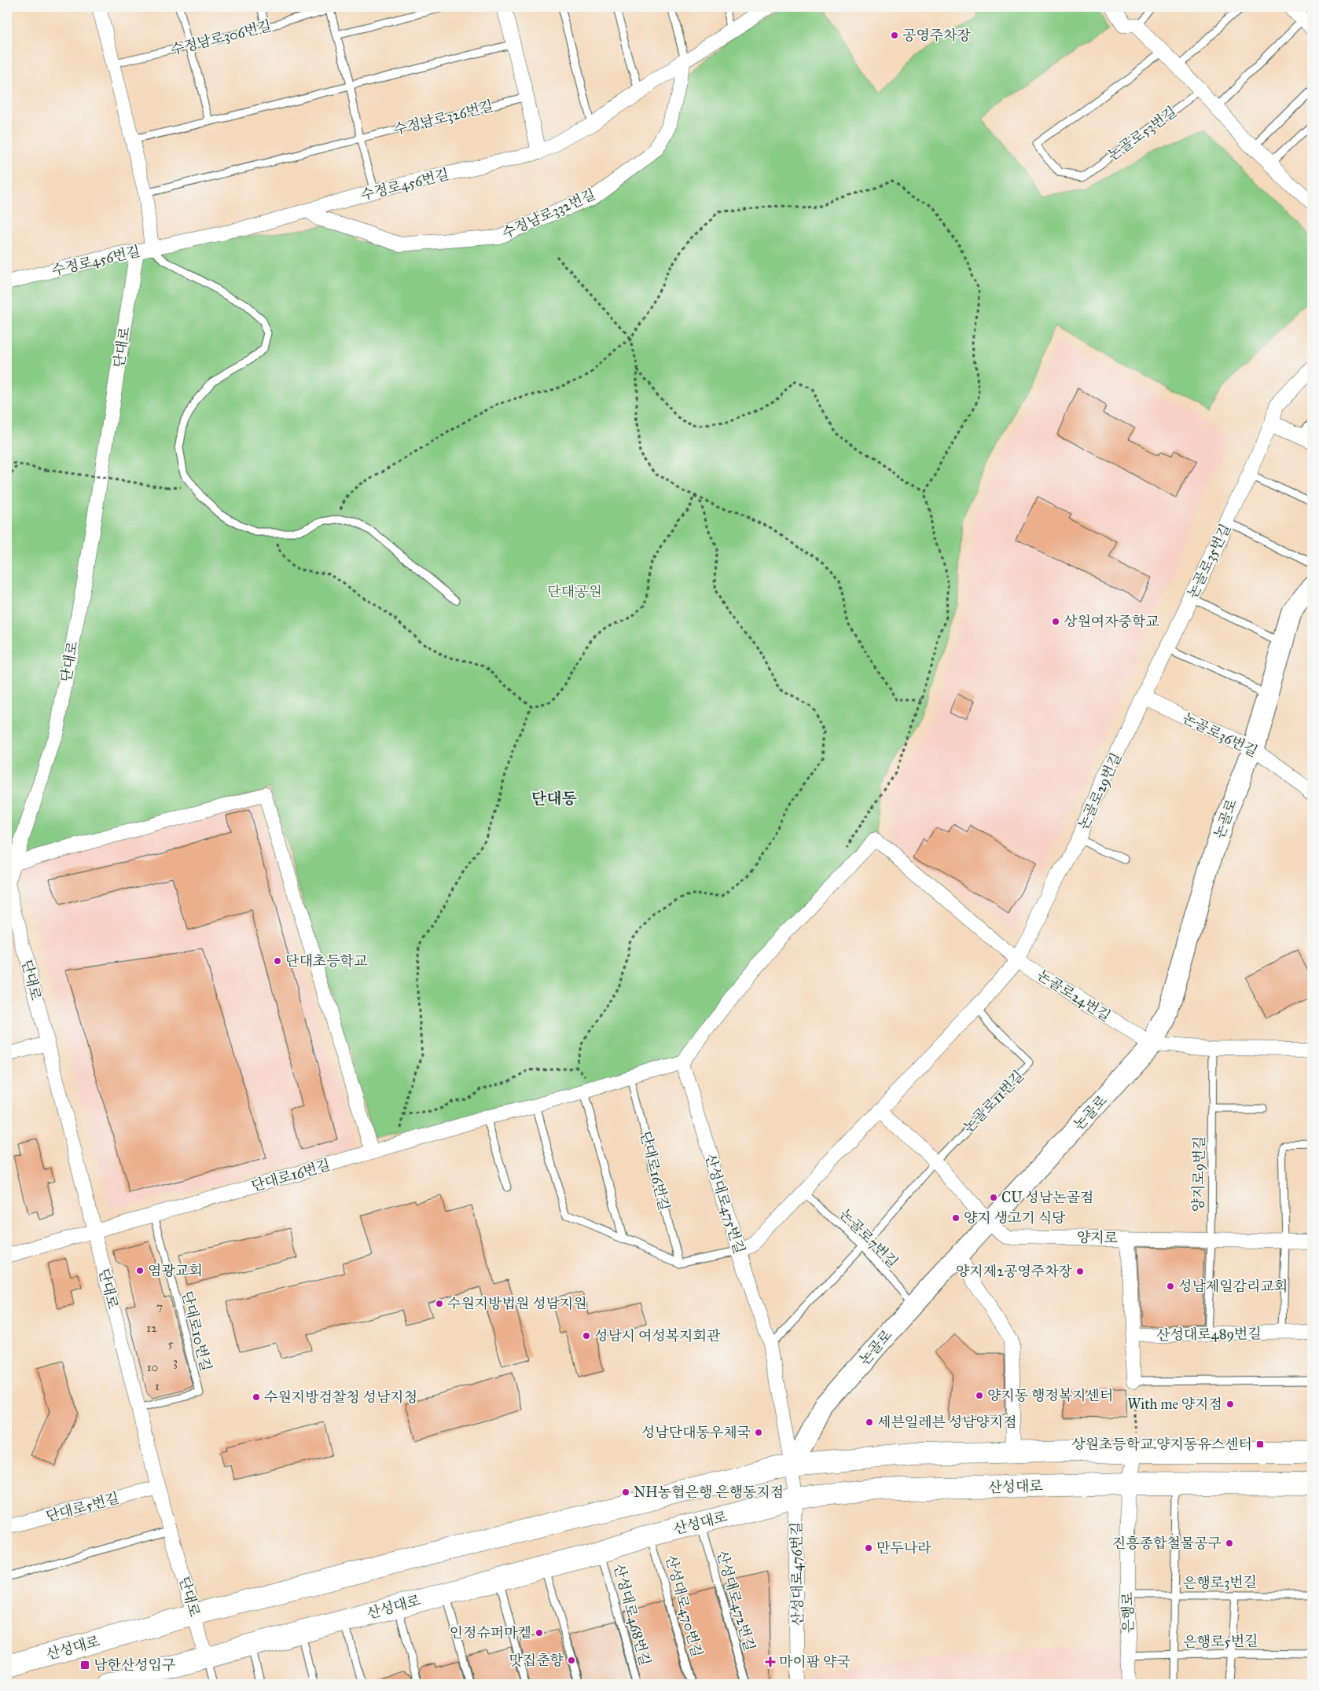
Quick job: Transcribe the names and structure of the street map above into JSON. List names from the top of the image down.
{
  "streets": {
    "main road": ["산성대로"],
    "street": [
      "수정로456번길",
      "수정남로332번길",
      "단대로",
      "논골로35번길",
      "논골로36번길",
      "논골로29번길",
      "논골로",
      "논골로24번길",
      "단대로16번길",
      "산성대로475번길",
      "양지로",
      "산성대로489번길",
      "단대로5번길",
      "산성대로476번길",
      "은행로"
    ],
    "lane": [
      "수정남로306번길",
      "수정남로326번길",
      "논골로53번길",
      "논골로11번길",
      "양지로9번길",
      "논골로7번길",
      "단대로10번길",
      "은행로3번길",
      "산성대로472번길",
      "산성대로470번길",
      "산성대로468번길",
      "은행로5번길"
    ]
  },
  "crossings": [
    ["수정로456번길", "수정남로332번길"],
    ["수정로456번길", "단대로"],
    ["단대로", "단대로16번길"],
    ["단대로", "단대로10번길"],
    ["단대로", "산성대로"],
    ["단대로", "단대로5번길"],
    ["논골로35번길", "논골로36번길"],
    ["논골로35번길", "논골로29번길"],
    ["논골로36번길", "논골로29번길"],
    ["논골로36번길", "논골로"],
    ["논골로", "논골로24번길"],
    ["논골로", "산성대로475번길"],
    ["논골로", "양지로"],
    ["논골로", "논골로7번길"],
    ["논골로", "산성대로"],
    ["논골로", "산성대로476번길"],
    ["논골로24번길", "단대로16번길"],
    ["논골로24번길", "양지로9번길"],
    ["논골로24번길", "산성대로475번길"],
    ["논골로11번길", "논골로7번길"],
    ["단대로16번길", "산성대로475번길"],
    ["단대로16번길", "단대로10번길"],
    ["양지로9번길", "양지로"],
    ["산성대로475번길", "산성대로"],
    ["산성대로475번길", "산성대로476번길"],
    ["산성대로", "산성대로476번길"],
    ["산성대로", "산성대로472번길"],
    ["산성대로", "산성대로470번길"],
    ["산성대로", "은행로"],
    ["산성대로", "산성대로468번길"],
    ["은행로3번길", "은행로"],
    ["은행로", "은행로5번길"]
  ],
  "districts": ["단대동"],
  "parks": ["단대공원"],
  "places": {
    "other": [
      "공영주차장",
      "상원여자중학교",
      "단대초등학교",
      "CU 성남논골점",
      "양지 생고기 식당",
      "염광교회",
      "양지제2공영주차장",
      "성남제일감리교회",
      "수원지방법원 성남지원",
      "성남시 여성복지회관",
      "양지동 행정복지센터",
      "수원지방검찰청 성남지청",
      "With me 양지점",
      "세븐일레븐 성남양지점",
      "성남단대동우체국",
      "NH농협은행 은행동지점",
      "진흥종합철물공구",
      "만두나라",
      "인정슈퍼마켙",
      "맛집춘향"
    ],
    "transit": ["상원초등학교.양지동유스센터", "남한산성입구"],
    "health": ["마이팜 약국"]
  },
  "house_numbers": [
    "7",
    "12",
    "5",
    "3",
    "10",
    "1"
  ]
}
